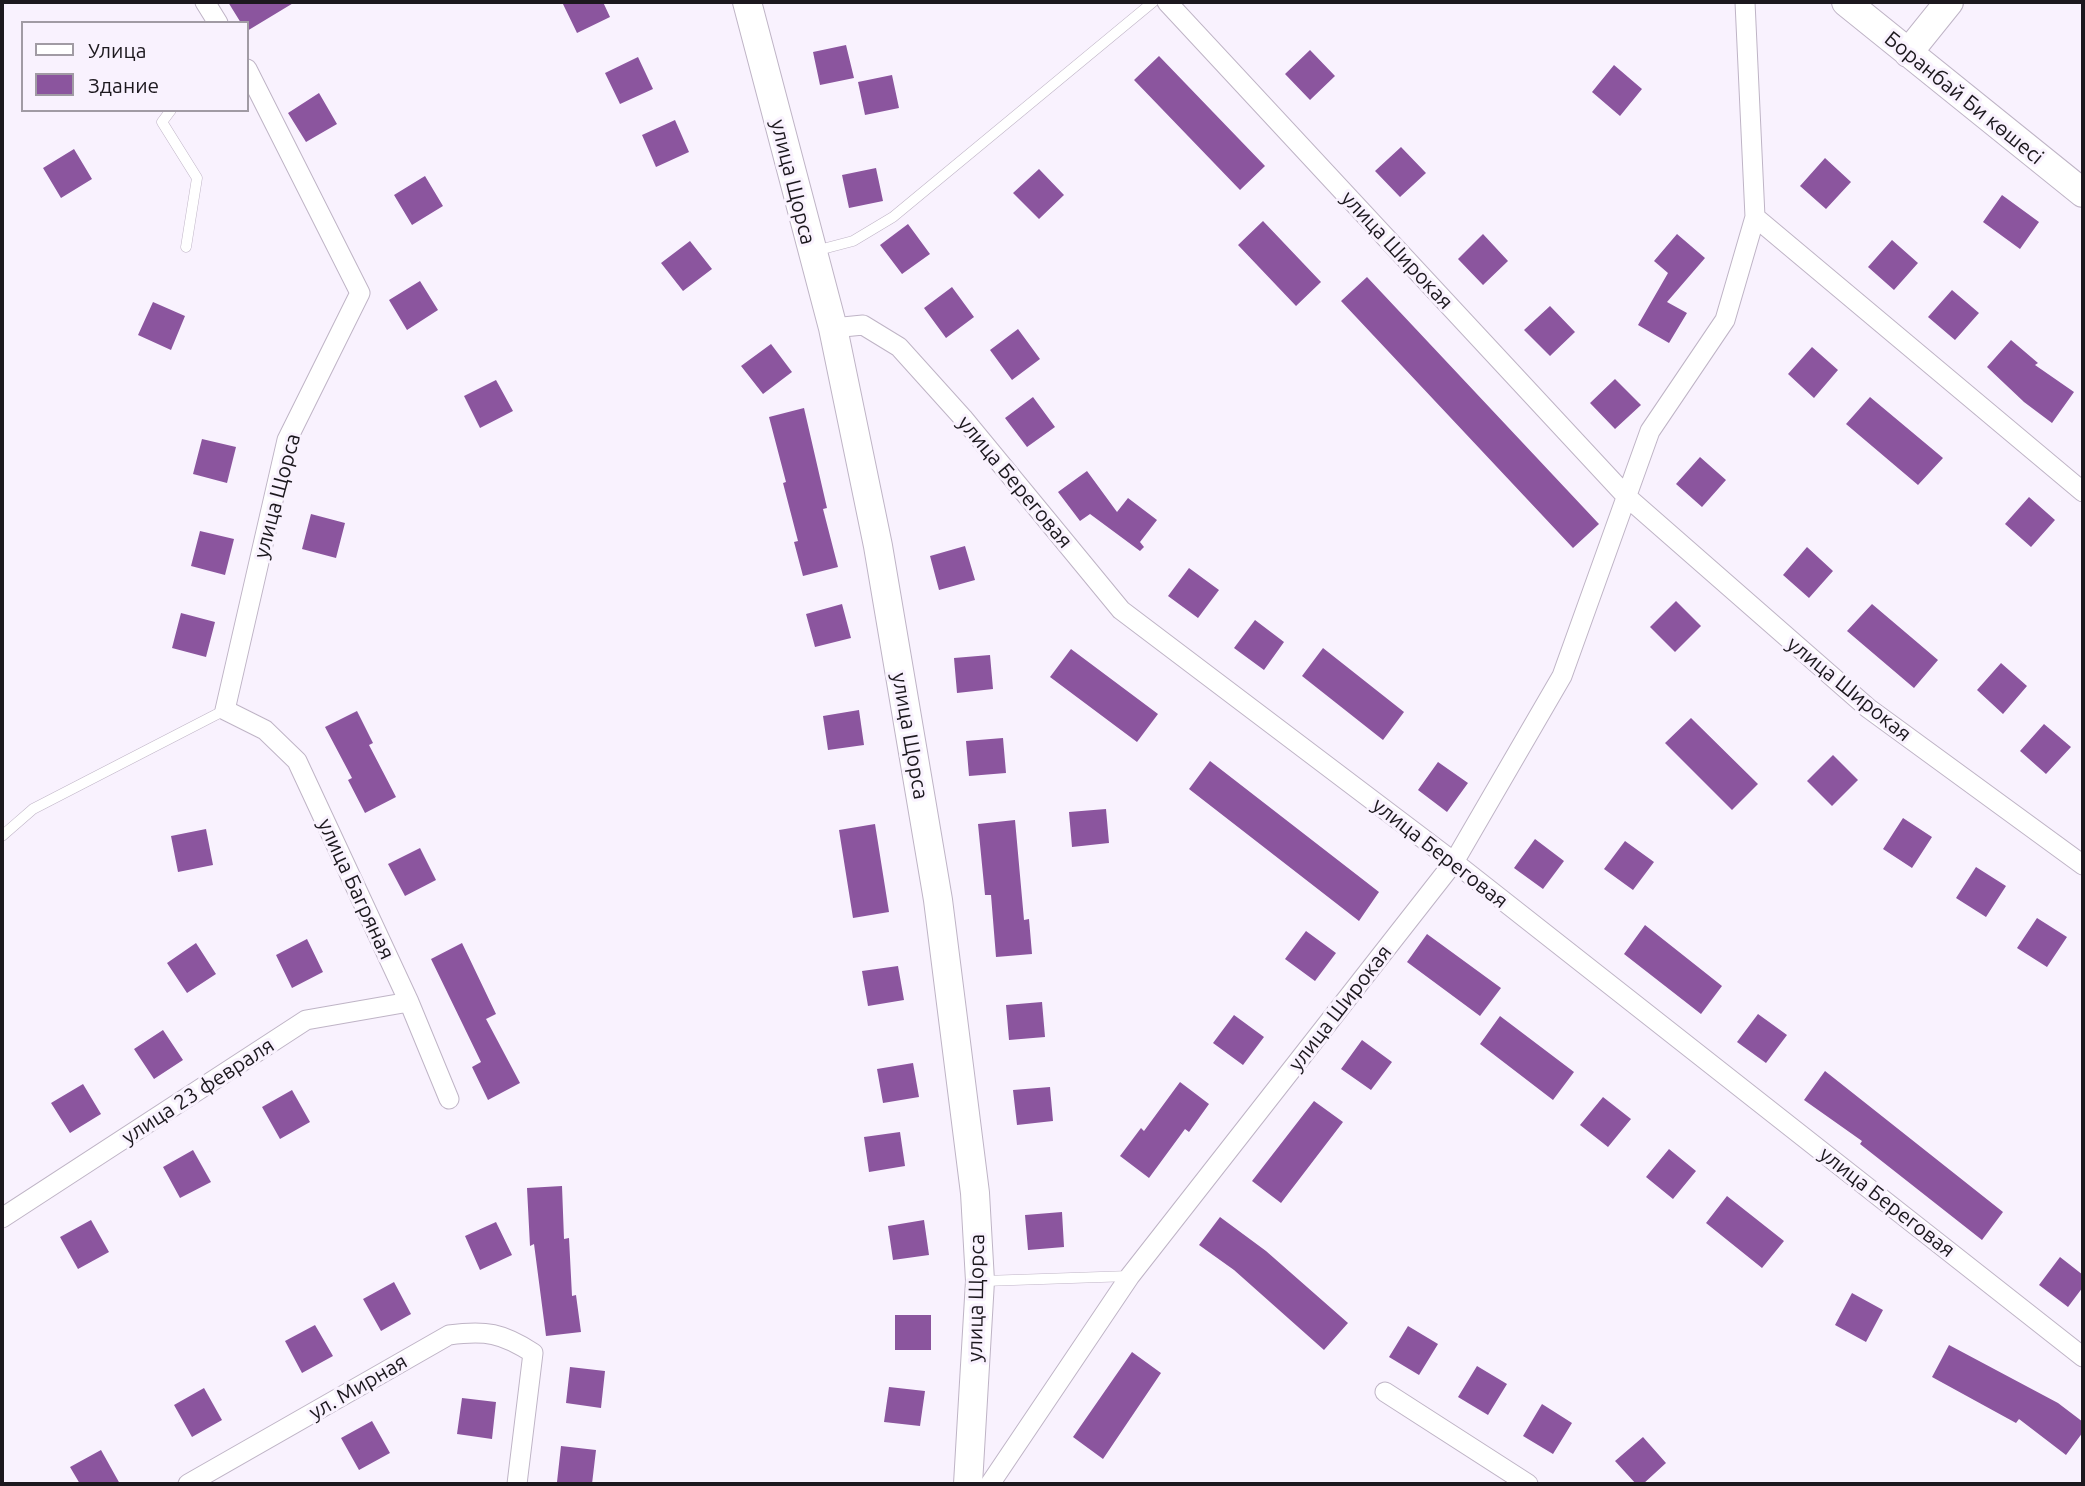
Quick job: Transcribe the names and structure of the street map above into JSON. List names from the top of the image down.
{
  "streets": {
    "street": [
      "Боранбай Би көшесі",
      "улица Щорса",
      "улица Широкая",
      "улица Береговая",
      "улица Багряная",
      "улица 23 февраля",
      "ул. Мирная"
    ]
  },
  "crossings": [
    ["улица Щорса", "улица Береговая"],
    ["улица Щорса", "улица Багряная"],
    ["улица Широкая", "улица Береговая"],
    ["улица Багряная", "улица 23 февраля"]
  ],
  "legend": ["Улица", "Здание"]
}
